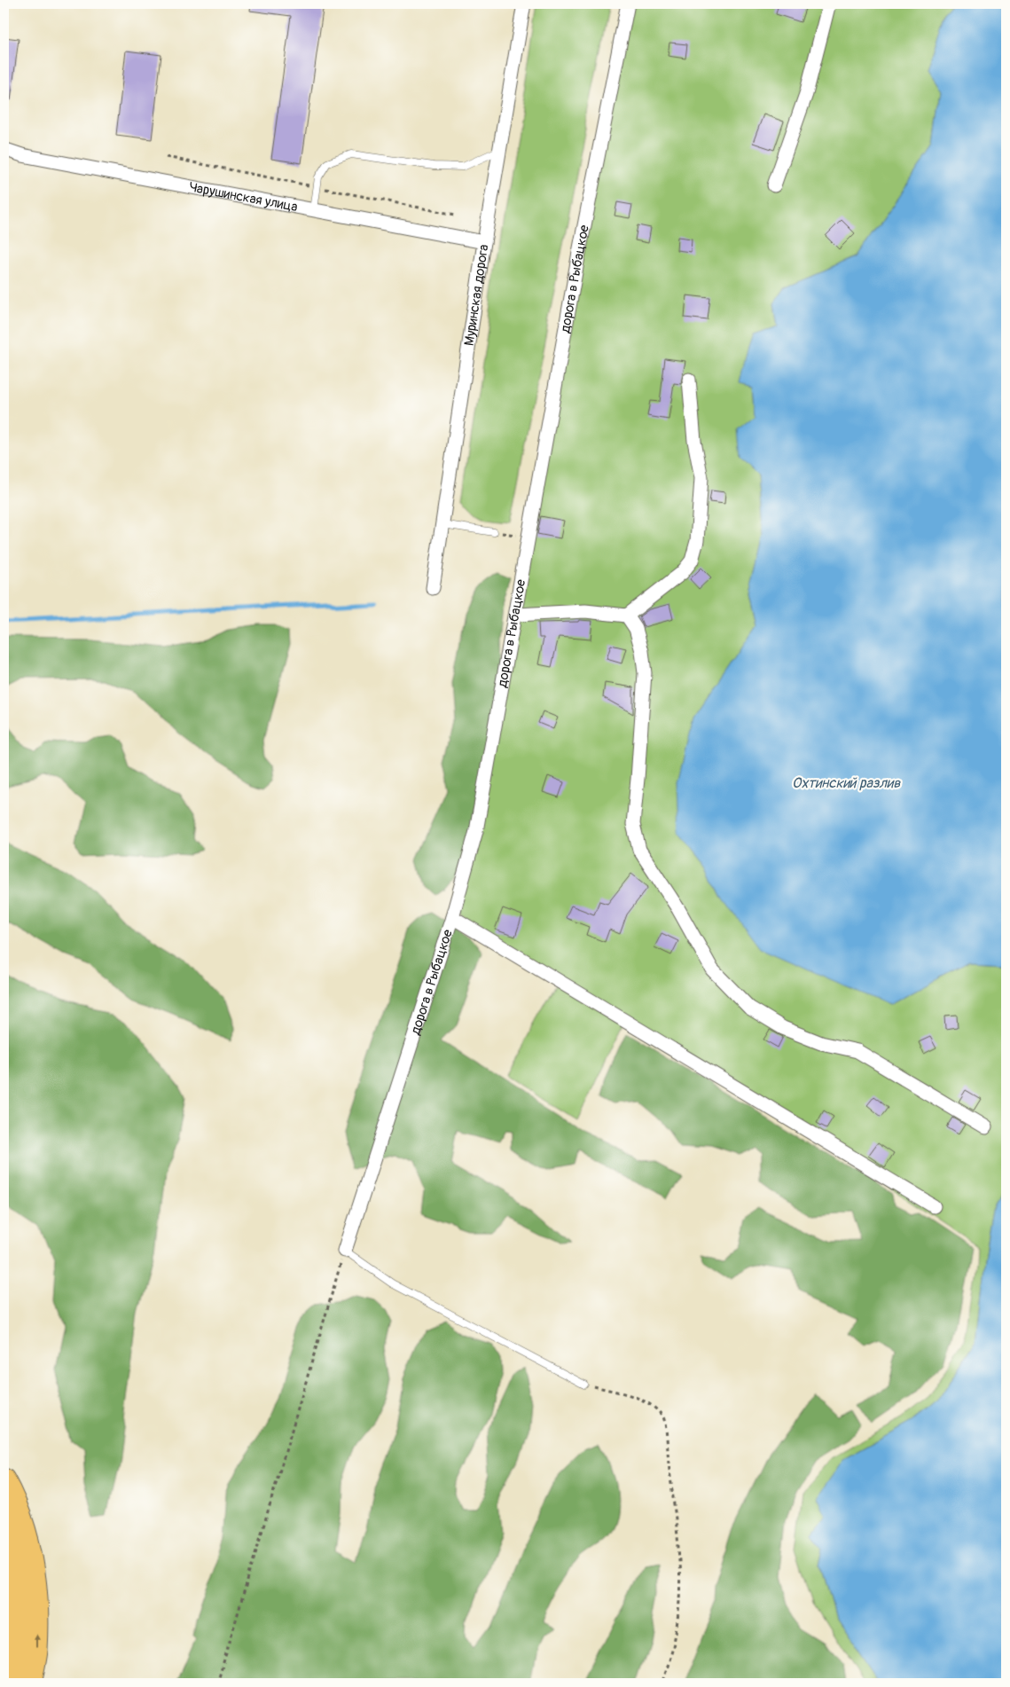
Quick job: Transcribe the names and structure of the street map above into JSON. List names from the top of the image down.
{
  "streets": {
    "street": ["Чарушинская улица", "дорога в Рыбацкое", "Муринская дорога"]
  },
  "crossings": [
    ["Чарушинская улица", "Муринская дорога"]
  ],
  "water": ["Охтинский разлив"]
}
